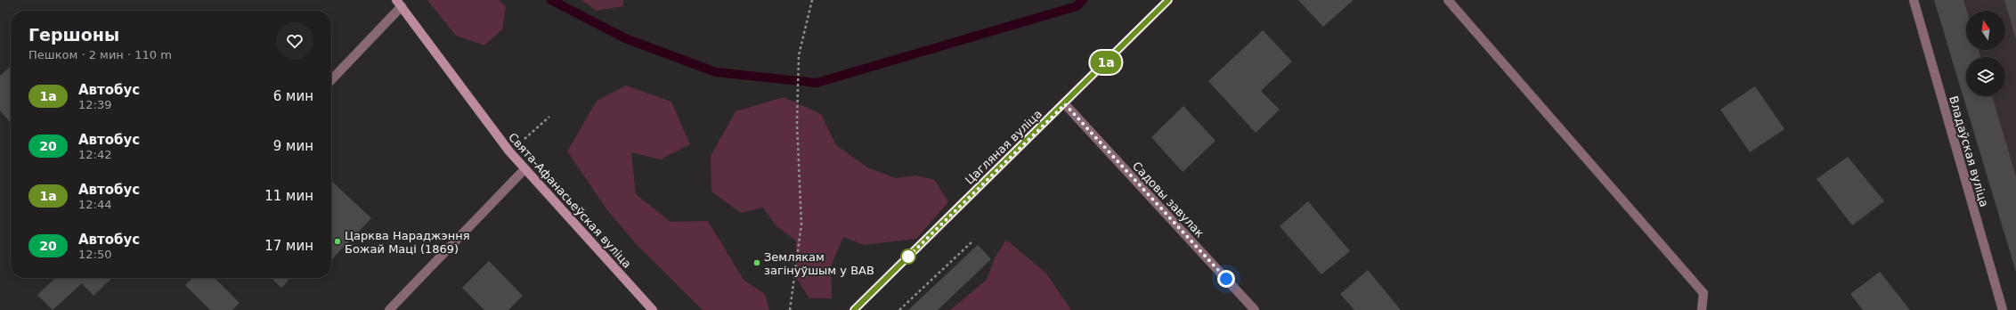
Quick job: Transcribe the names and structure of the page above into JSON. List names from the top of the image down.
{
  "streets": {
    "street": [
      "Цагляная вуліца",
      "Владаўская вуліца",
      "Садовы завулак",
      "Свята-Афанасьеўская вуліца"
    ]
  },
  "crossings": [
    ["Цагляная вуліца", "Садовы завулак"]
  ],
  "places": ["Царква Нараджэння Божай Маці (1869)", "Землякам загінуўшым у ВАВ"],
  "lines": ["bus line 1а"],
  "north": "top",
  "page": {
    "on_map": "1а",
    "heading": ["Гершоны", "Пешком · 2 мин · 110 m"],
    "list": [
      {
        "mark": "1а",
        "name": "Автобус",
        "note": "12:39",
        "value": "6 мин"
      },
      {
        "mark": "20",
        "name": "Автобус",
        "note": "12:42",
        "value": "9 мин"
      },
      {
        "mark": "1а",
        "name": "Автобус",
        "note": "12:44",
        "value": "11 мин"
      },
      {
        "mark": "20",
        "name": "Автобус",
        "note": "12:50",
        "value": "17 мин"
      }
    ]
  }
}
